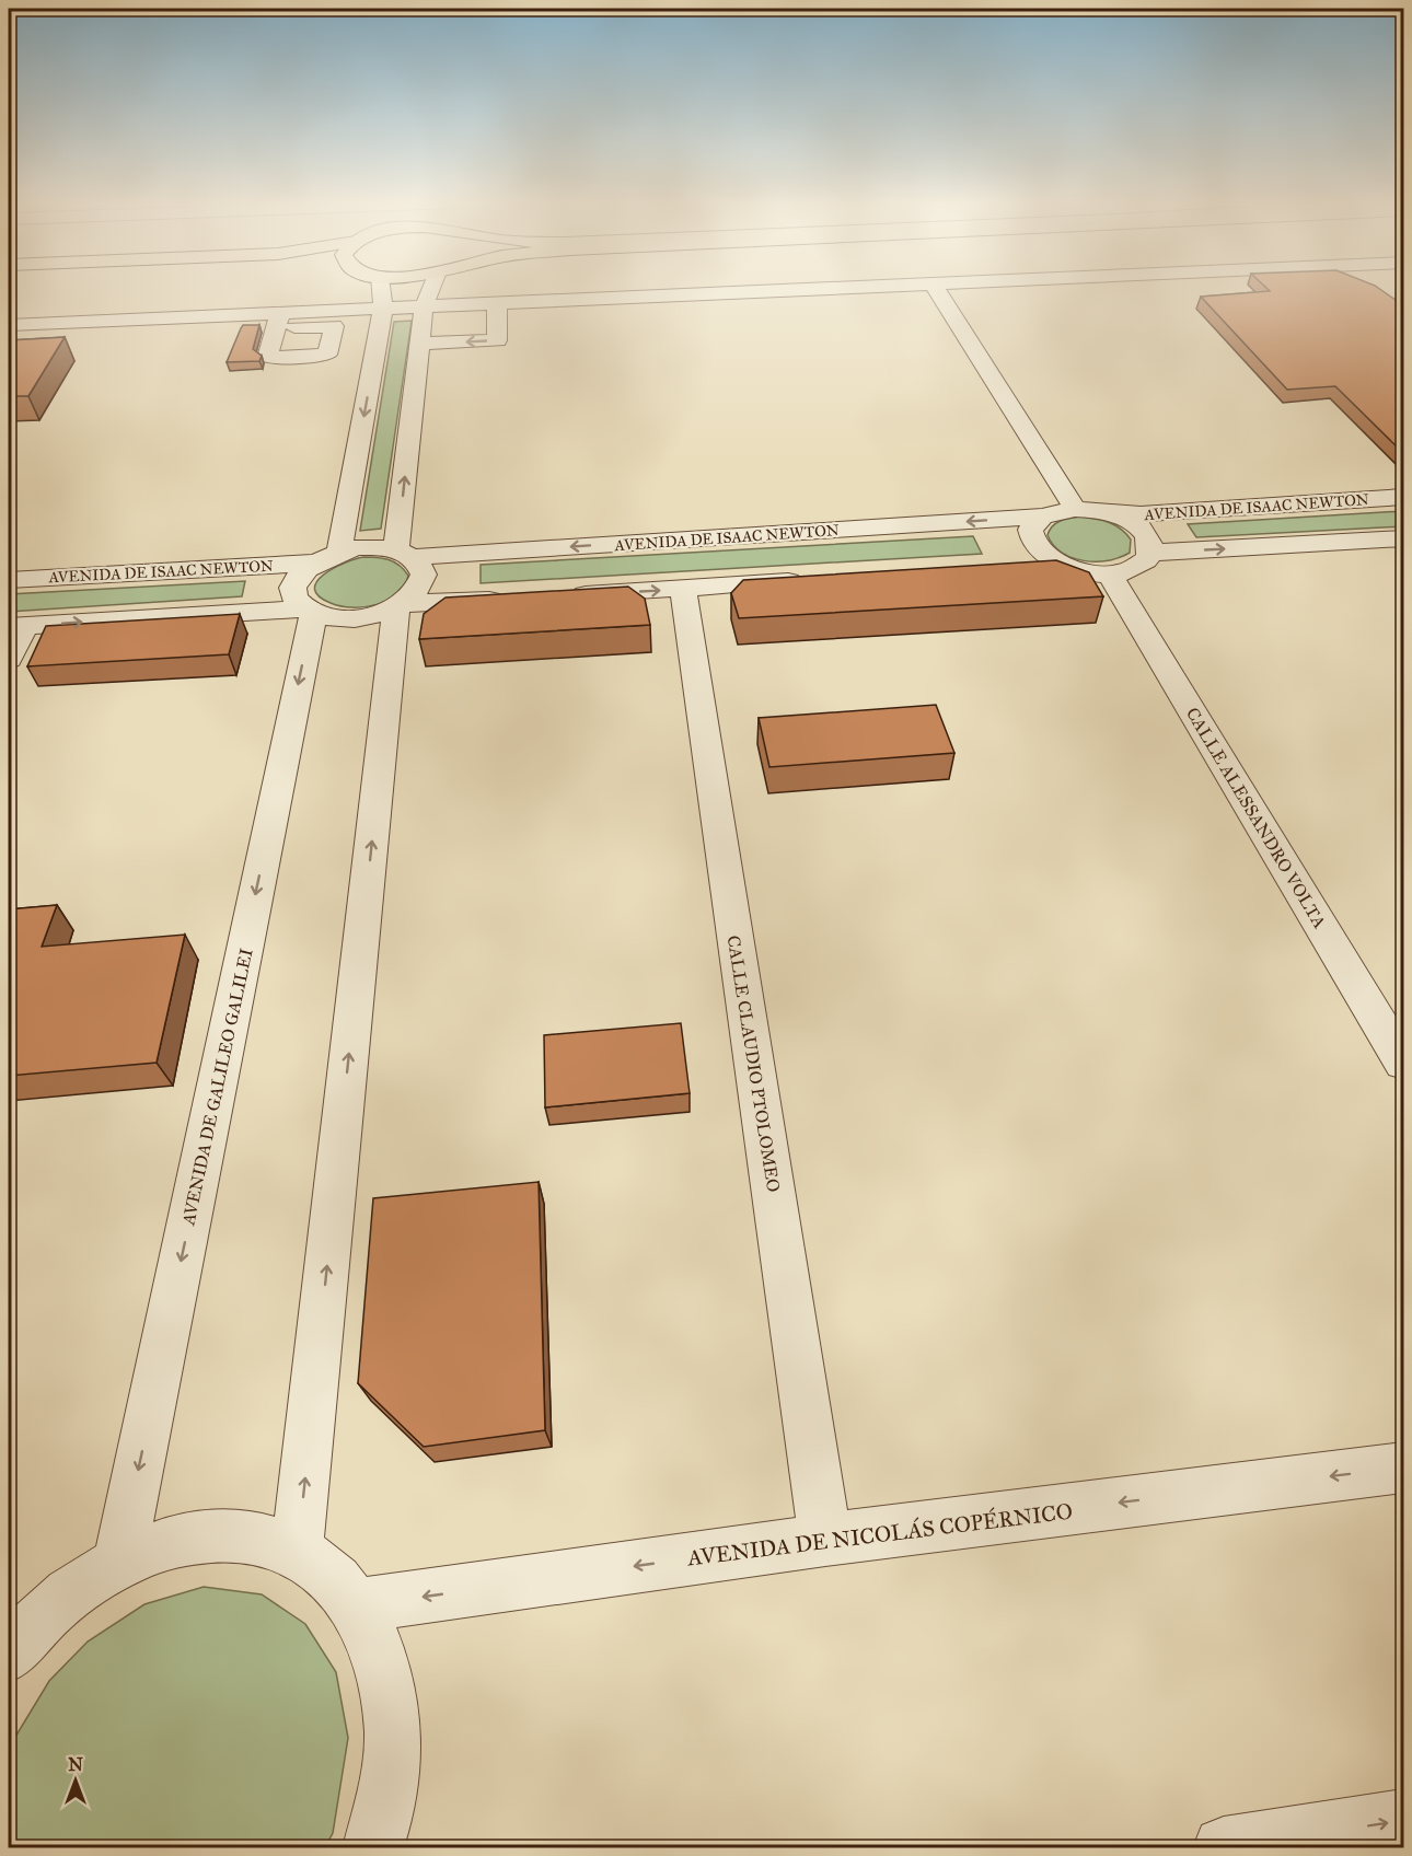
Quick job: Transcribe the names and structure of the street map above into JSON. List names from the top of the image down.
{
  "streets": {
    "street": [
      "AVENIDA DE ISAAC NEWTON",
      "CALLE ALESSANDRO VOLTA",
      "CALLE CLAUDIO PTOLOMEO",
      "AVENIDA DE GALILEO GALILEI",
      "AVENIDA DE NICOLÁS COPÉRNICO"
    ]
  },
  "crossings": [
    ["CALLE CLAUDIO PTOLOMEO", "AVENIDA DE NICOLÁS COPÉRNICO"]
  ],
  "one_way": ["AVENIDA DE NICOLÁS COPÉRNICO"],
  "north": "top"
}
